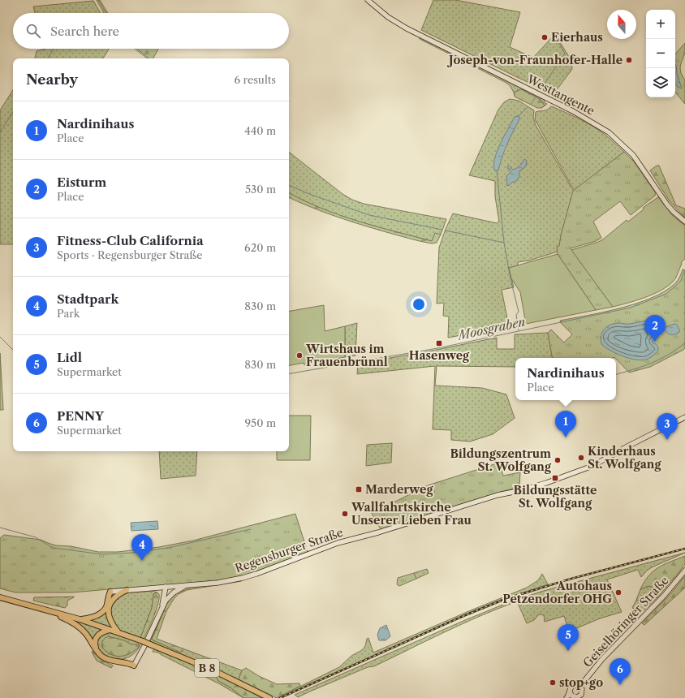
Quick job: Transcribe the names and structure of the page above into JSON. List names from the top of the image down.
{
  "streets": {
    "main road": ["B 8"],
    "street": ["Westtangente", "Regensburger Straße", "Geiselhöringer Straße"]
  },
  "water": ["Moosgraben"],
  "places": {
    "other": [
      "Eierhaus",
      "Joseph-von-Fraunhofer-Halle",
      "Wirtshaus im Frauenbrünnl",
      "Kinderhaus St. Wolfgang",
      "Bildungszentrum St. Wolfgang",
      "Wallfahrtskirche Unserer Lieben Frau",
      "Autohaus Petzendorfer OHG",
      "stop+go"
    ],
    "transit": ["Hasenweg", "Bildungsstätte St. Wolfgang", "Marderweg"]
  },
  "north": "top",
  "page": {
    "map_buttons": ["+", "−"],
    "search": "Search here",
    "heading": ["Nearby", "6 results"],
    "list": [
      {
        "mark": "1",
        "name": "Nardinihaus",
        "note": "Place",
        "value": "440 m"
      },
      {
        "mark": "2",
        "name": "Eisturm",
        "note": "Place",
        "value": "530 m"
      },
      {
        "mark": "3",
        "name": "Fitness-Club California",
        "note": "Sports · Regensburger Straße",
        "value": "620 m"
      },
      {
        "mark": "4",
        "name": "Stadtpark",
        "note": "Park",
        "value": "830 m"
      },
      {
        "mark": "5",
        "name": "Lidl",
        "note": "Supermarket",
        "value": "830 m"
      },
      {
        "mark": "6",
        "name": "PENNY",
        "note": "Supermarket",
        "value": "950 m"
      }
    ],
    "pins": [
      "2",
      "1",
      "3",
      "4",
      "5",
      "6"
    ],
    "popup": ["Nardinihaus", "Place"]
  }
}
